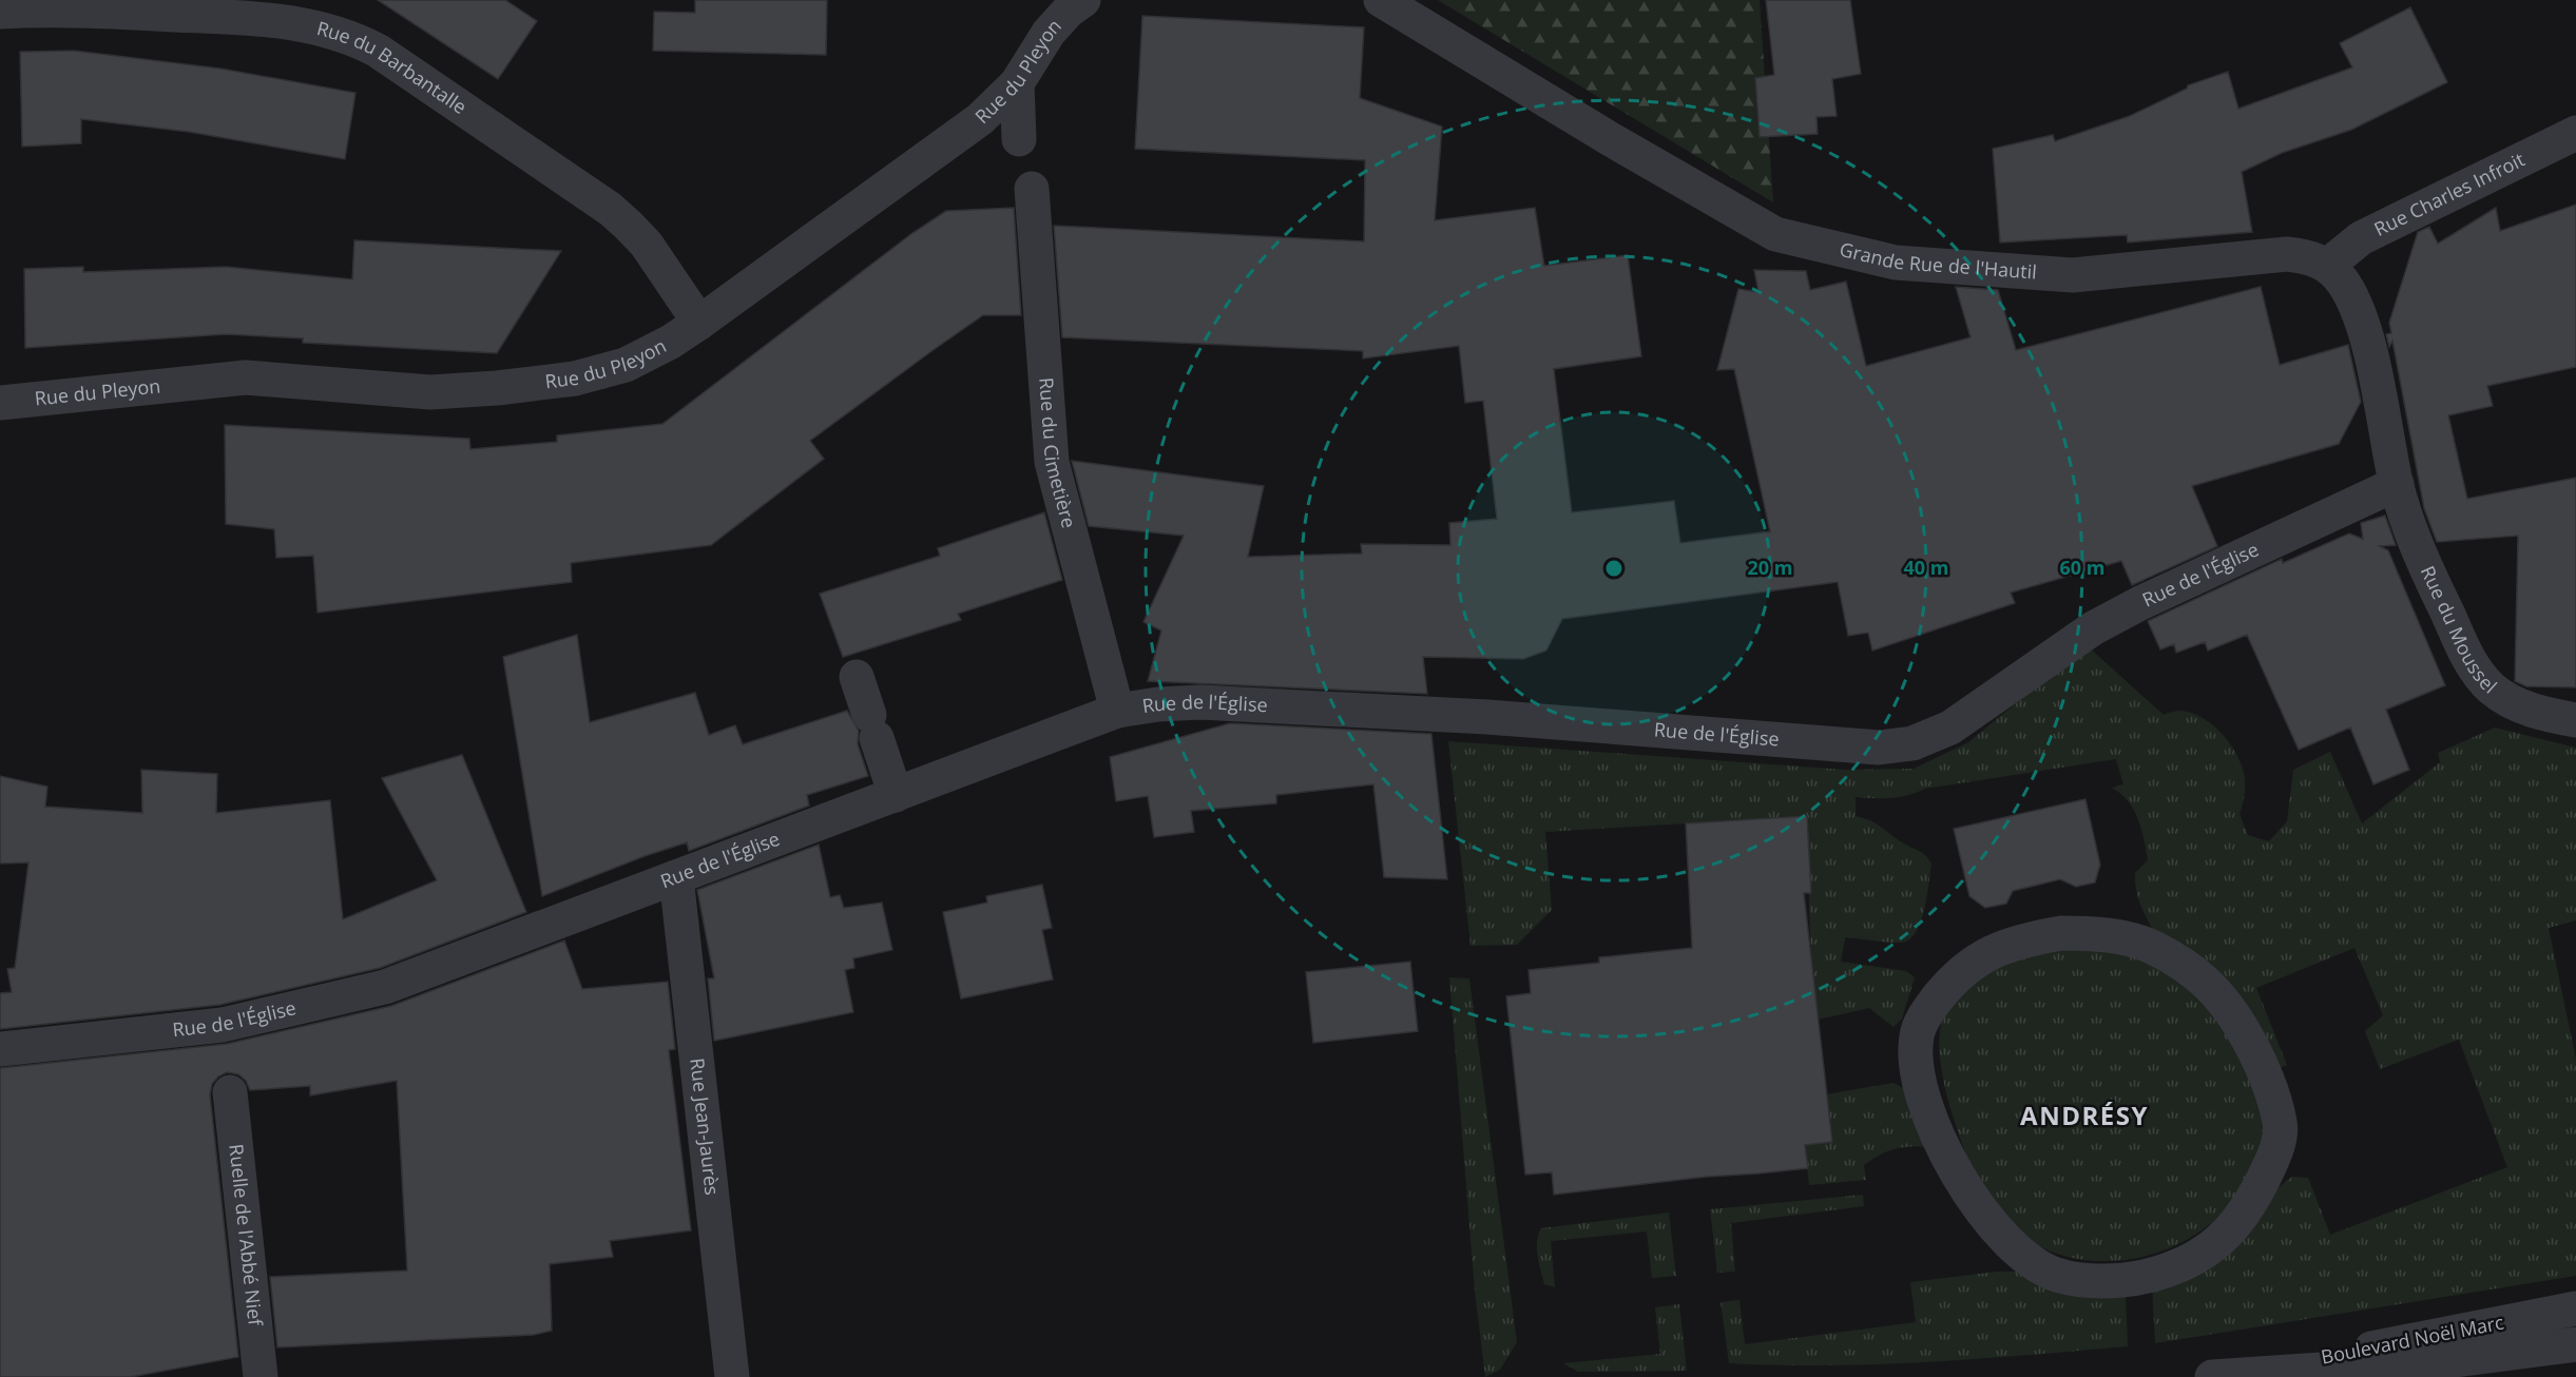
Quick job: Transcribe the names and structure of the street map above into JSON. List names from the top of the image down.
{
  "streets": {
    "street": [
      "Rue du Barbantalle",
      "Rue du Pleyon",
      "Rue Charles Infroit",
      "Grande Rue de l'Hautil",
      "Rue du Cimetière",
      "Rue de l'Église",
      "Rue du Moussel",
      "Rue Jean-Jaurès",
      "Ruelle de l'Abbé Nief",
      "Boulevard Noël Marc"
    ]
  },
  "crossings": [
    ["Rue du Barbantalle", "Rue du Pleyon"],
    ["Rue Charles Infroit", "Grande Rue de l'Hautil"],
    ["Rue du Cimetière", "Rue de l'Église"],
    ["Rue de l'Église", "Rue du Moussel"],
    ["Rue de l'Église", "Rue Jean-Jaurès"]
  ],
  "districts": ["ANDRÉSY"],
  "rings": ["20 m", "40 m", "60 m"]
}
